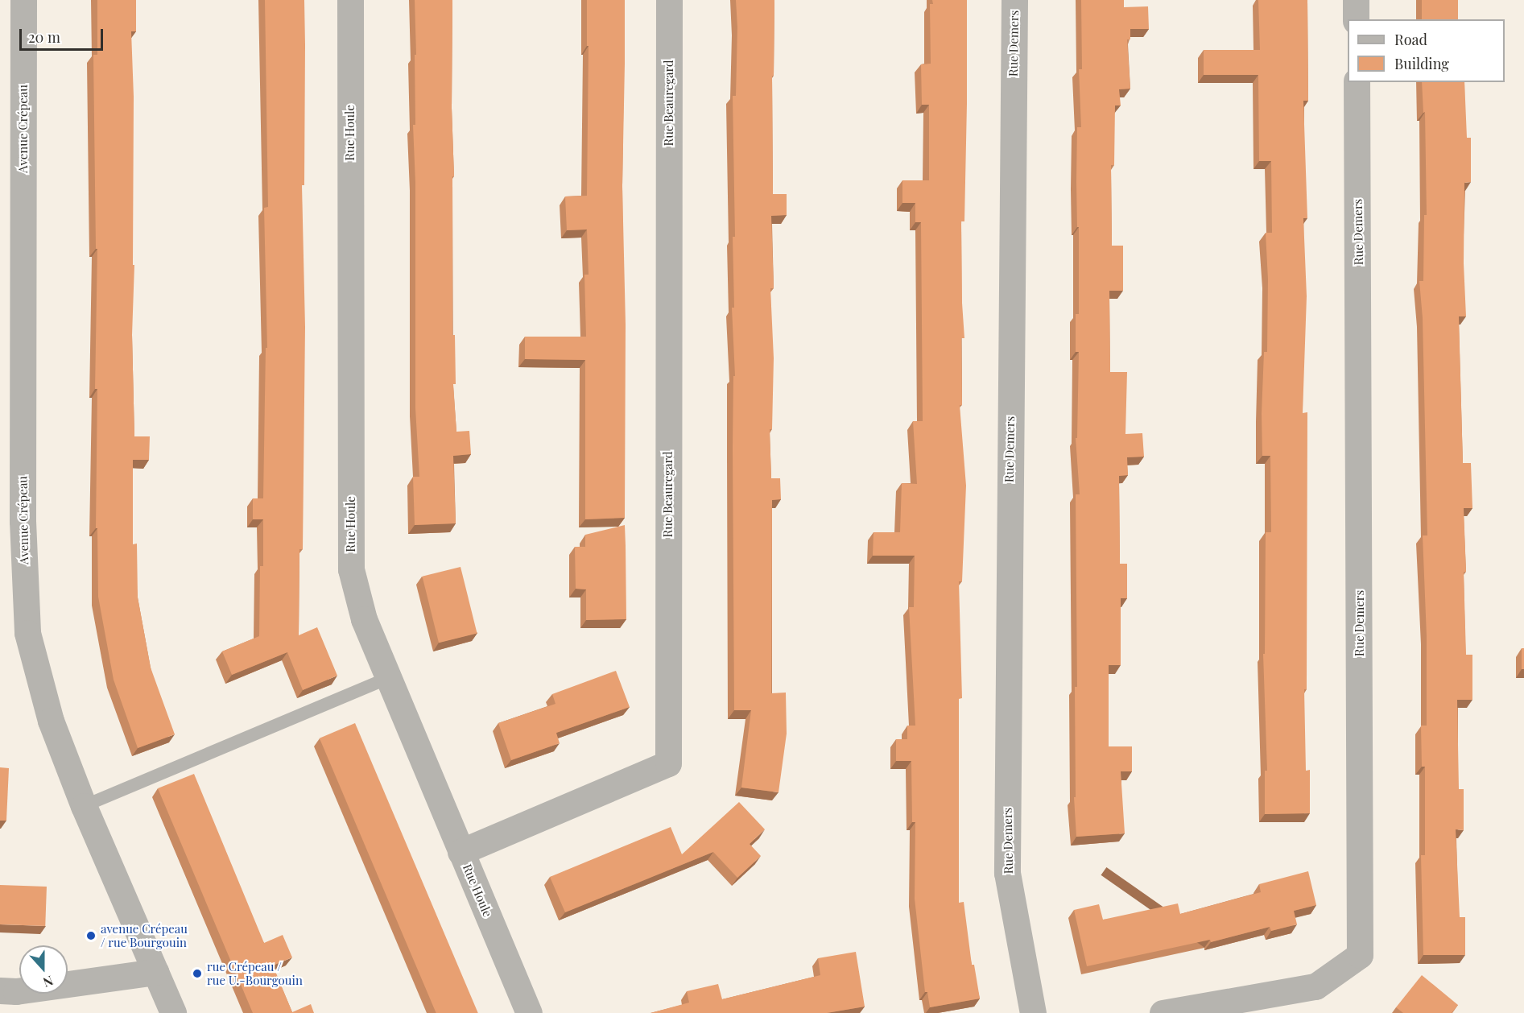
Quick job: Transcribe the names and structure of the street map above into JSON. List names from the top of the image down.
{
  "streets": {
    "street": [
      "Rue Demers",
      "Rue Beauregard",
      "Avenue Crépeau",
      "Rue Houle"
    ]
  },
  "crossings": [
    ["Rue Beauregard", "Rue Houle"]
  ],
  "places": ["avenue Crépeau / rue Bourgouin", "rue Crépeau / rue U.-Bourgouin"],
  "legend": ["Road", "Building"],
  "scale_bar": "20 m",
  "north": "bottom"
}
